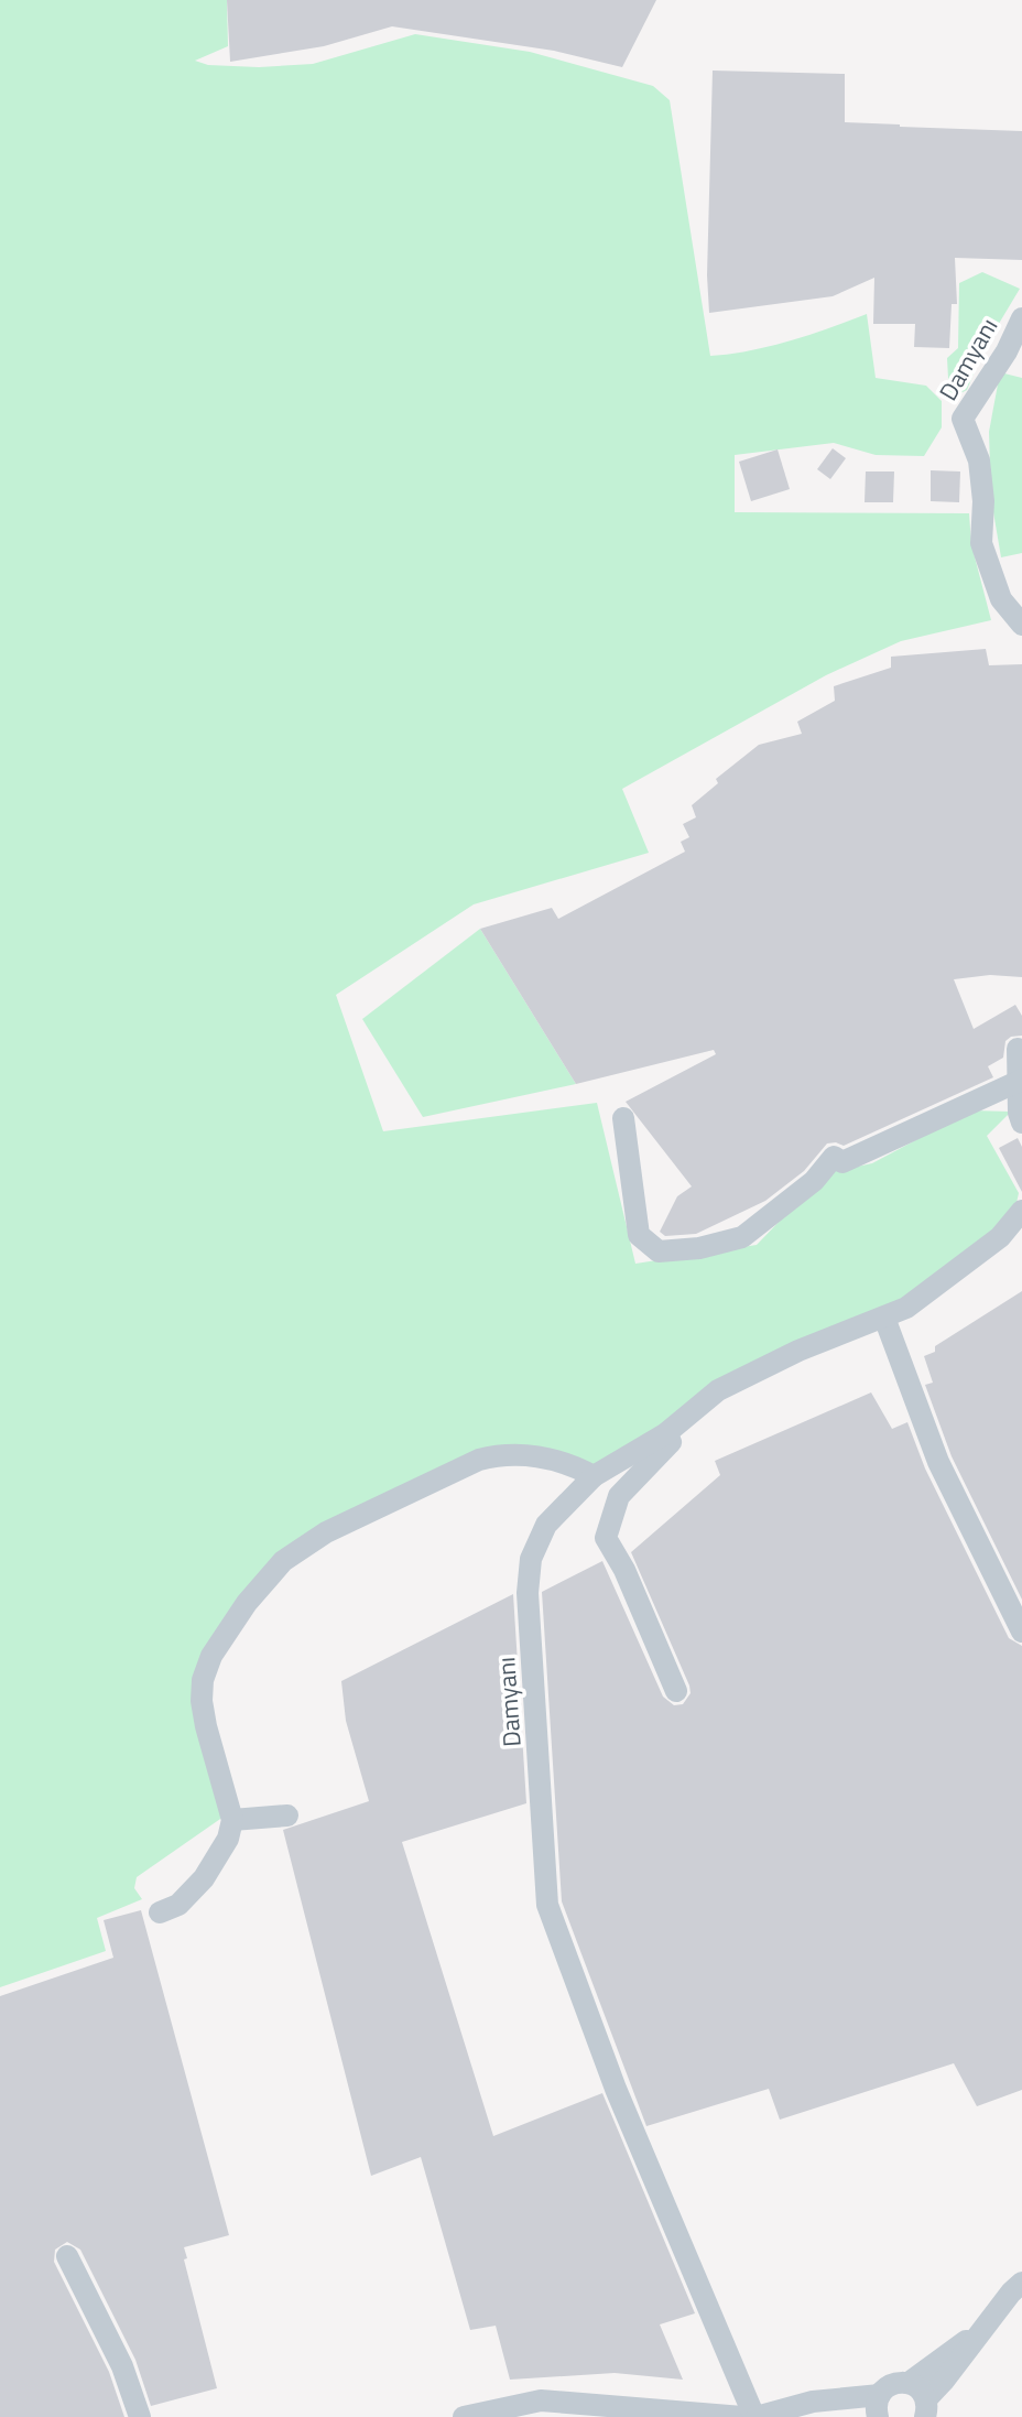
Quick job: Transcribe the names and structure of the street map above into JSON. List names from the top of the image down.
{
  "streets": {
    "street": ["Damyanı"]
  }
}
